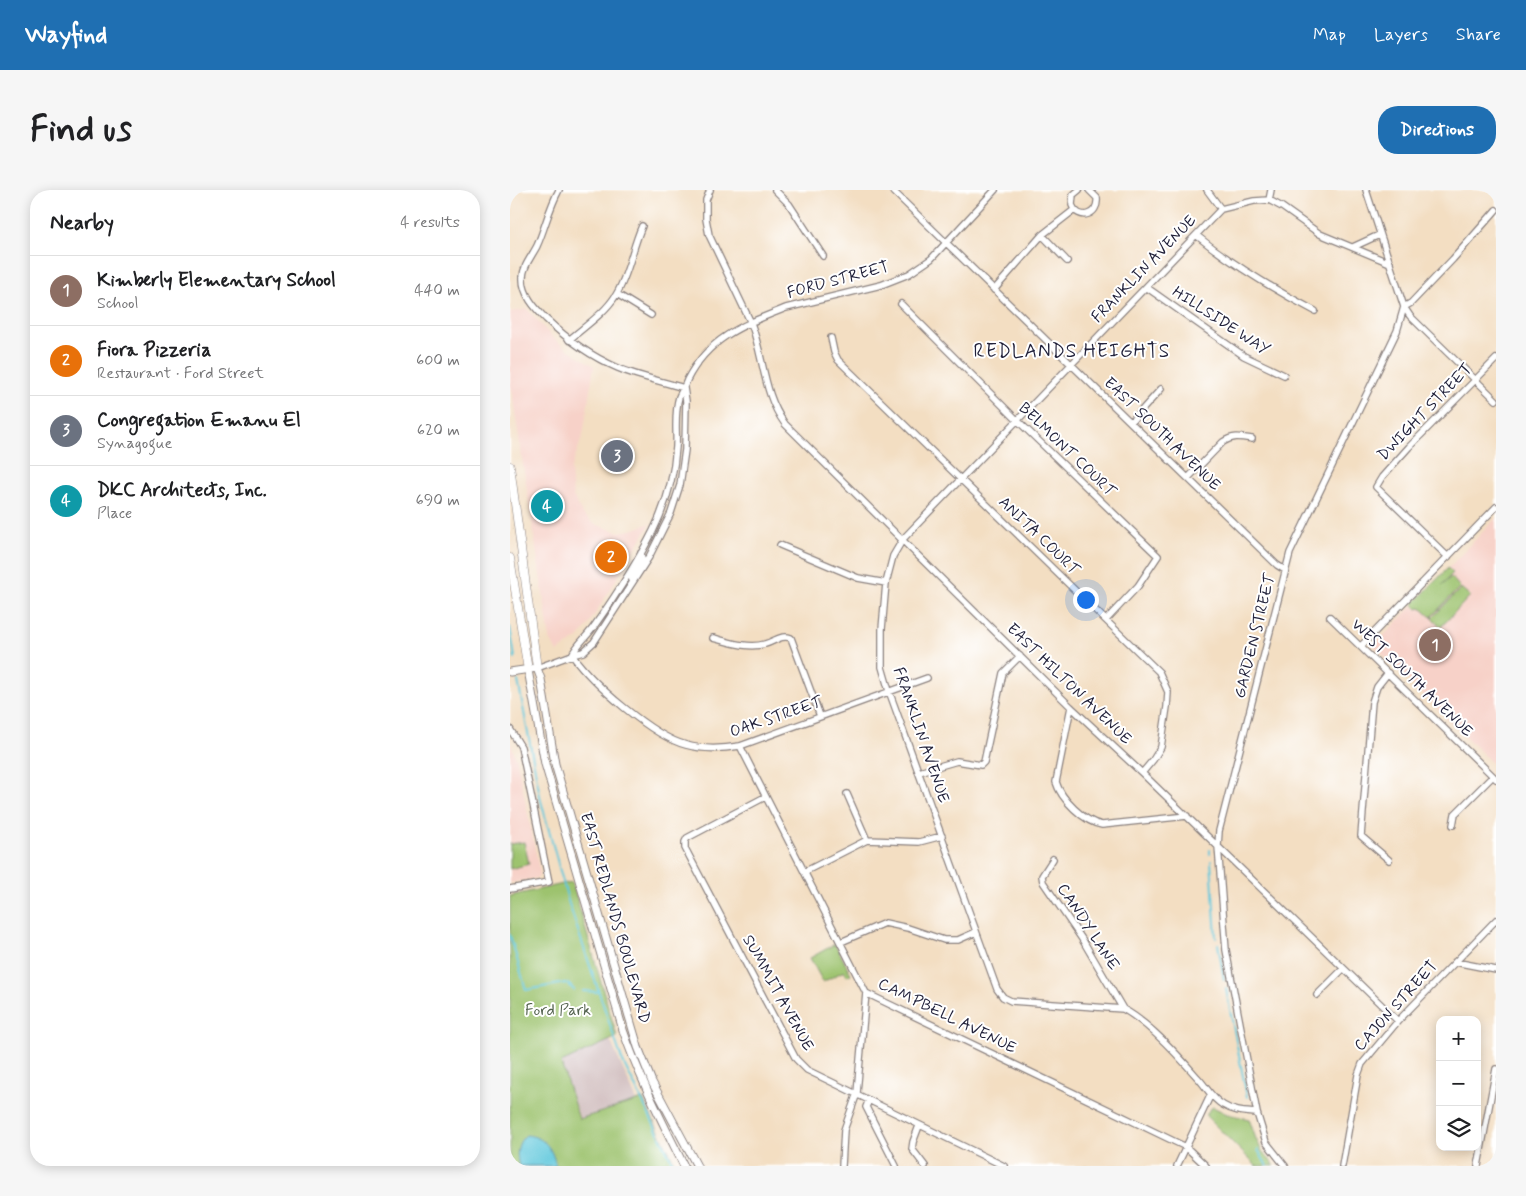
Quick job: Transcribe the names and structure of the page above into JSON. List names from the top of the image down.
{
  "streets": {
    "main road": ["FORD STREET", "EAST REDLANDS BOULEVARD"],
    "street": [
      "FRANKLIN AVENUE",
      "HILLSIDE WAY",
      "DWIGHT STREET",
      "EAST SOUTH AVENUE",
      "BELMONT COURT",
      "ANITA COURT",
      "GARDEN STREET",
      "WEST SOUTH AVENUE",
      "EAST HILTON AVENUE",
      "OAK STREET",
      "CANDY LANE",
      "SUMMIT AVENUE",
      "CAJON STREET",
      "CAMPBELL AVENUE"
    ]
  },
  "crossings": [
    ["FRANKLIN AVENUE", "HILLSIDE WAY"],
    ["FRANKLIN AVENUE", "EAST SOUTH AVENUE"],
    ["FRANKLIN AVENUE", "BELMONT COURT"],
    ["FRANKLIN AVENUE", "ANITA COURT"],
    ["FRANKLIN AVENUE", "GARDEN STREET"],
    ["FRANKLIN AVENUE", "EAST HILTON AVENUE"],
    ["FRANKLIN AVENUE", "OAK STREET"],
    ["FRANKLIN AVENUE", "CANDY LANE"],
    ["FORD STREET", "EAST SOUTH AVENUE"],
    ["FORD STREET", "EAST HILTON AVENUE"],
    ["FORD STREET", "OAK STREET"],
    ["FORD STREET", "EAST REDLANDS BOULEVARD"],
    ["EAST SOUTH AVENUE", "GARDEN STREET"],
    ["BELMONT COURT", "ANITA COURT"],
    ["ANITA COURT", "EAST HILTON AVENUE"],
    ["GARDEN STREET", "EAST HILTON AVENUE"],
    ["EAST HILTON AVENUE", "CAJON STREET"],
    ["OAK STREET", "CAMPBELL AVENUE"],
    ["SUMMIT AVENUE", "CAMPBELL AVENUE"]
  ],
  "districts": ["REDLANDS HEIGHTS"],
  "parks": ["Ford Park"],
  "page": {
    "header": "Wayfind",
    "nav": ["Map", "Layers", "Share"],
    "buttons": "Directions",
    "title": "Find us",
    "heading": ["Nearby", "4 results"],
    "list": [
      {
        "mark": "1",
        "name": "Kimberly Elementary School",
        "note": "School",
        "value": "440 m"
      },
      {
        "mark": "2",
        "name": "Fiora Pizzeria",
        "note": "Restaurant · Ford Street",
        "value": "600 m"
      },
      {
        "mark": "3",
        "name": "Congregation Emanu El",
        "note": "Synagogue",
        "value": "620 m"
      },
      {
        "mark": "4",
        "name": "DKC Architects, Inc.",
        "note": "Place",
        "value": "690 m"
      }
    ],
    "pins": [
      "3",
      "4",
      "2",
      "1"
    ],
    "map_buttons": ["+", "−"]
  }
}
